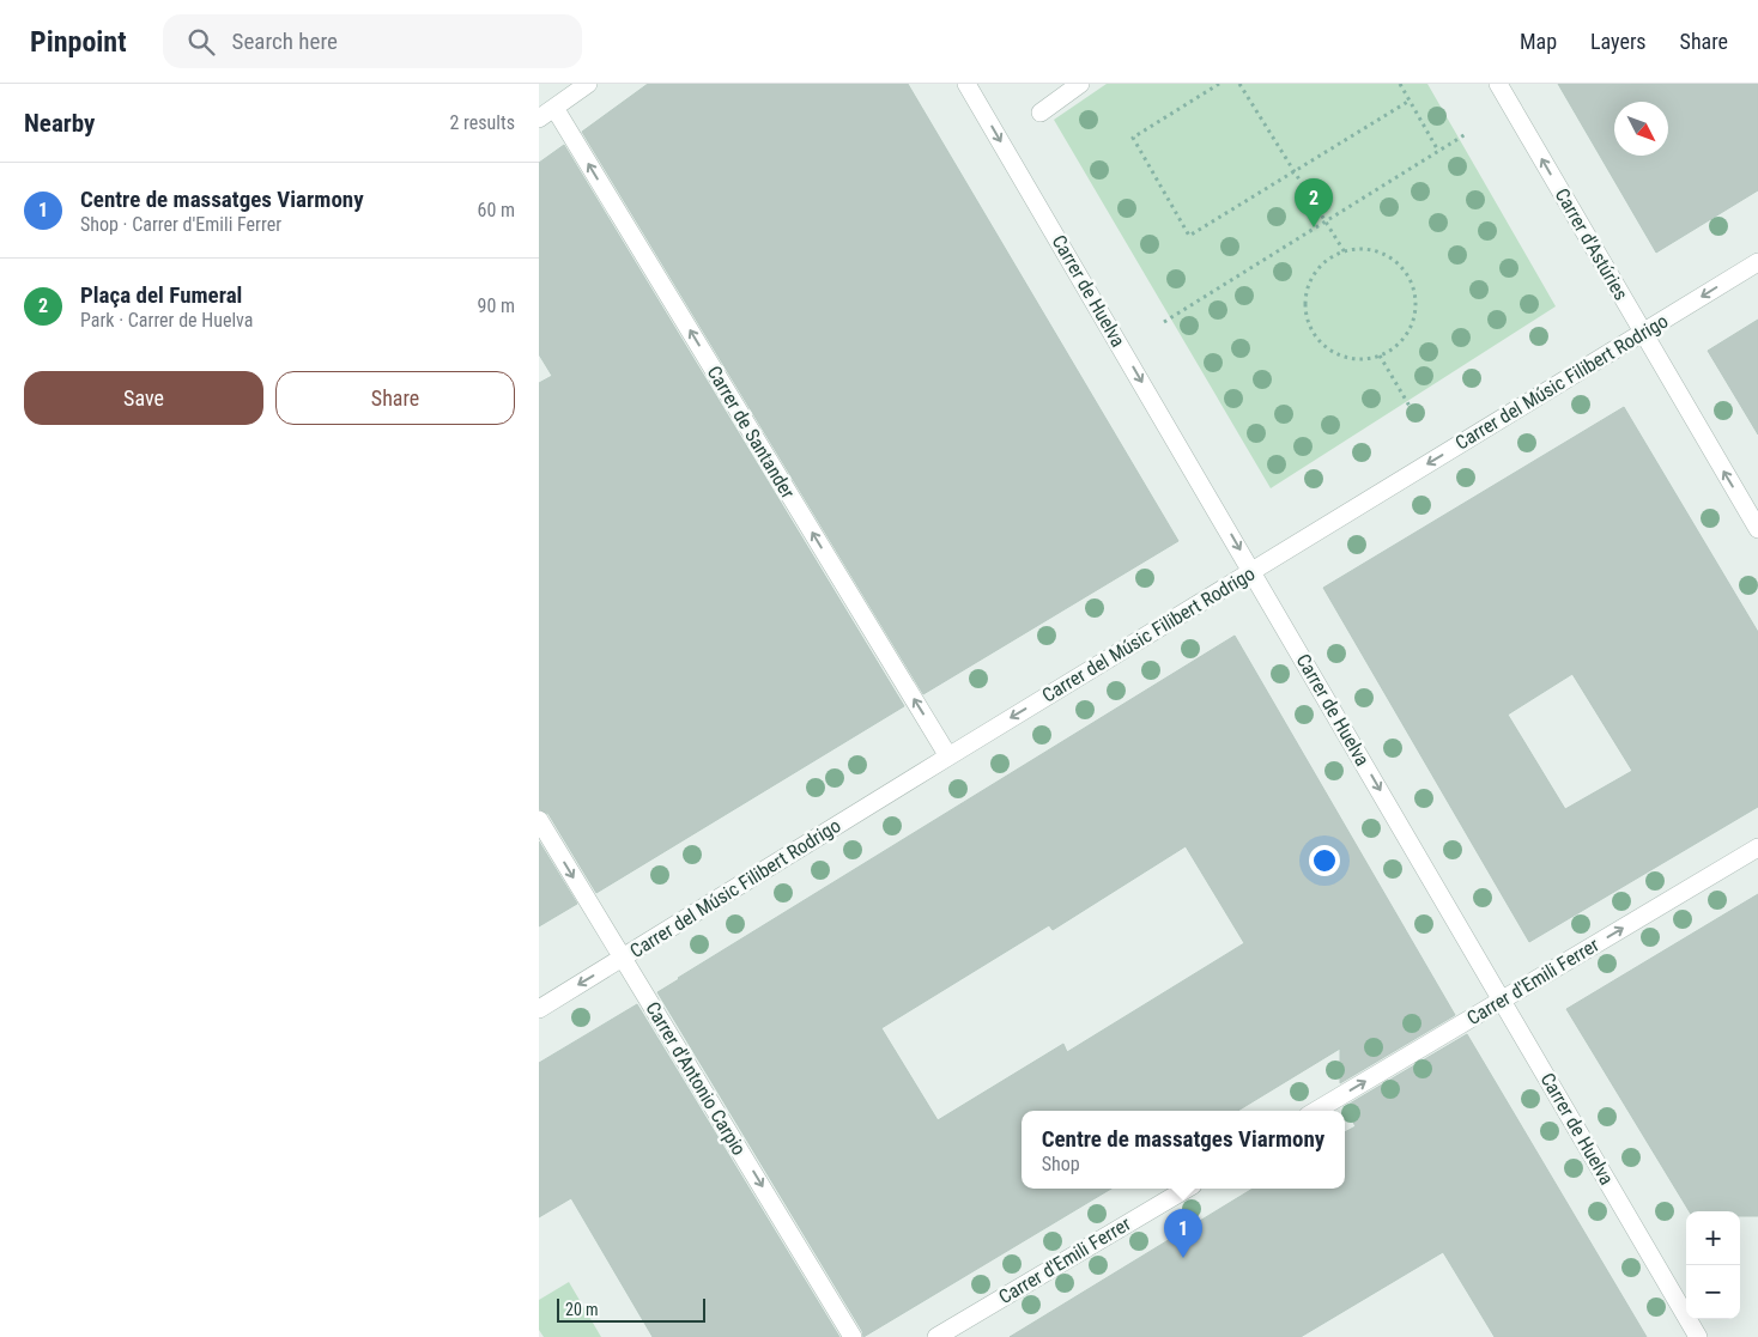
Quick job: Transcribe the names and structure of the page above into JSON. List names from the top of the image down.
{
  "streets": {
    "street": [
      "Carrer d'Astúries",
      "Carrer de Huelva",
      "Carrer del Músic Filibert Rodrigo",
      "Carrer de Santander",
      "Carrer d'Emili Ferrer",
      "Carrer d'Antonio Carpio"
    ]
  },
  "crossings": [
    ["Carrer d'Astúries", "Carrer del Músic Filibert Rodrigo"],
    ["Carrer de Huelva", "Carrer del Músic Filibert Rodrigo"],
    ["Carrer de Huelva", "Carrer d'Emili Ferrer"],
    ["Carrer del Músic Filibert Rodrigo", "Carrer de Santander"],
    ["Carrer del Músic Filibert Rodrigo", "Carrer d'Antonio Carpio"]
  ],
  "one_way": [
    "Carrer d'Astúries",
    "Carrer de Huelva",
    "Carrer del Músic Filibert Rodrigo",
    "Carrer de Santander",
    "Carrer d'Emili Ferrer",
    "Carrer d'Antonio Carpio"
  ],
  "scale_bar": "20 m",
  "north": "bottom right",
  "page": {
    "header": "Pinpoint",
    "search": "Search here",
    "nav": ["Map", "Layers", "Share"],
    "heading": ["Nearby", "2 results"],
    "list": [
      {
        "mark": "1",
        "name": "Centre de massatges Viarmony",
        "note": "Shop · Carrer d'Emili Ferrer",
        "value": "60 m"
      },
      {
        "mark": "2",
        "name": "Plaça del Fumeral",
        "note": "Park · Carrer de Huelva",
        "value": "90 m"
      }
    ],
    "pins": ["2", "1"],
    "buttons": ["Save", "Share"],
    "popup": ["Centre de massatges Viarmony", "Shop"],
    "map_buttons": ["+", "−"],
    "scale": "20 m"
  }
}
